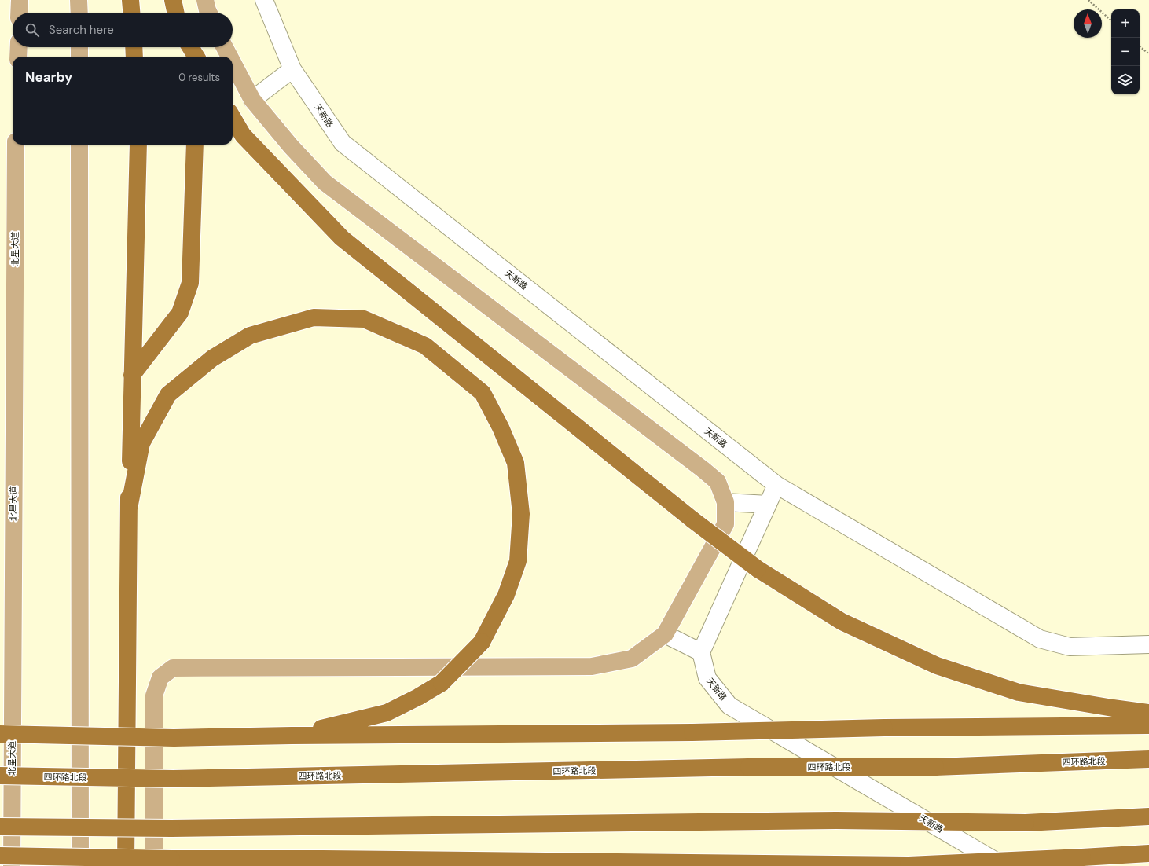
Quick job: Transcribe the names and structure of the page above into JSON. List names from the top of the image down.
{
  "streets": {
    "highway": ["四环路北段"],
    "main road": ["北星大道"],
    "street": ["天新路"]
  },
  "north": "top",
  "page": {
    "map_buttons": ["+", "−"],
    "search": "Search here",
    "heading": ["Nearby", "0 results"]
  }
}
